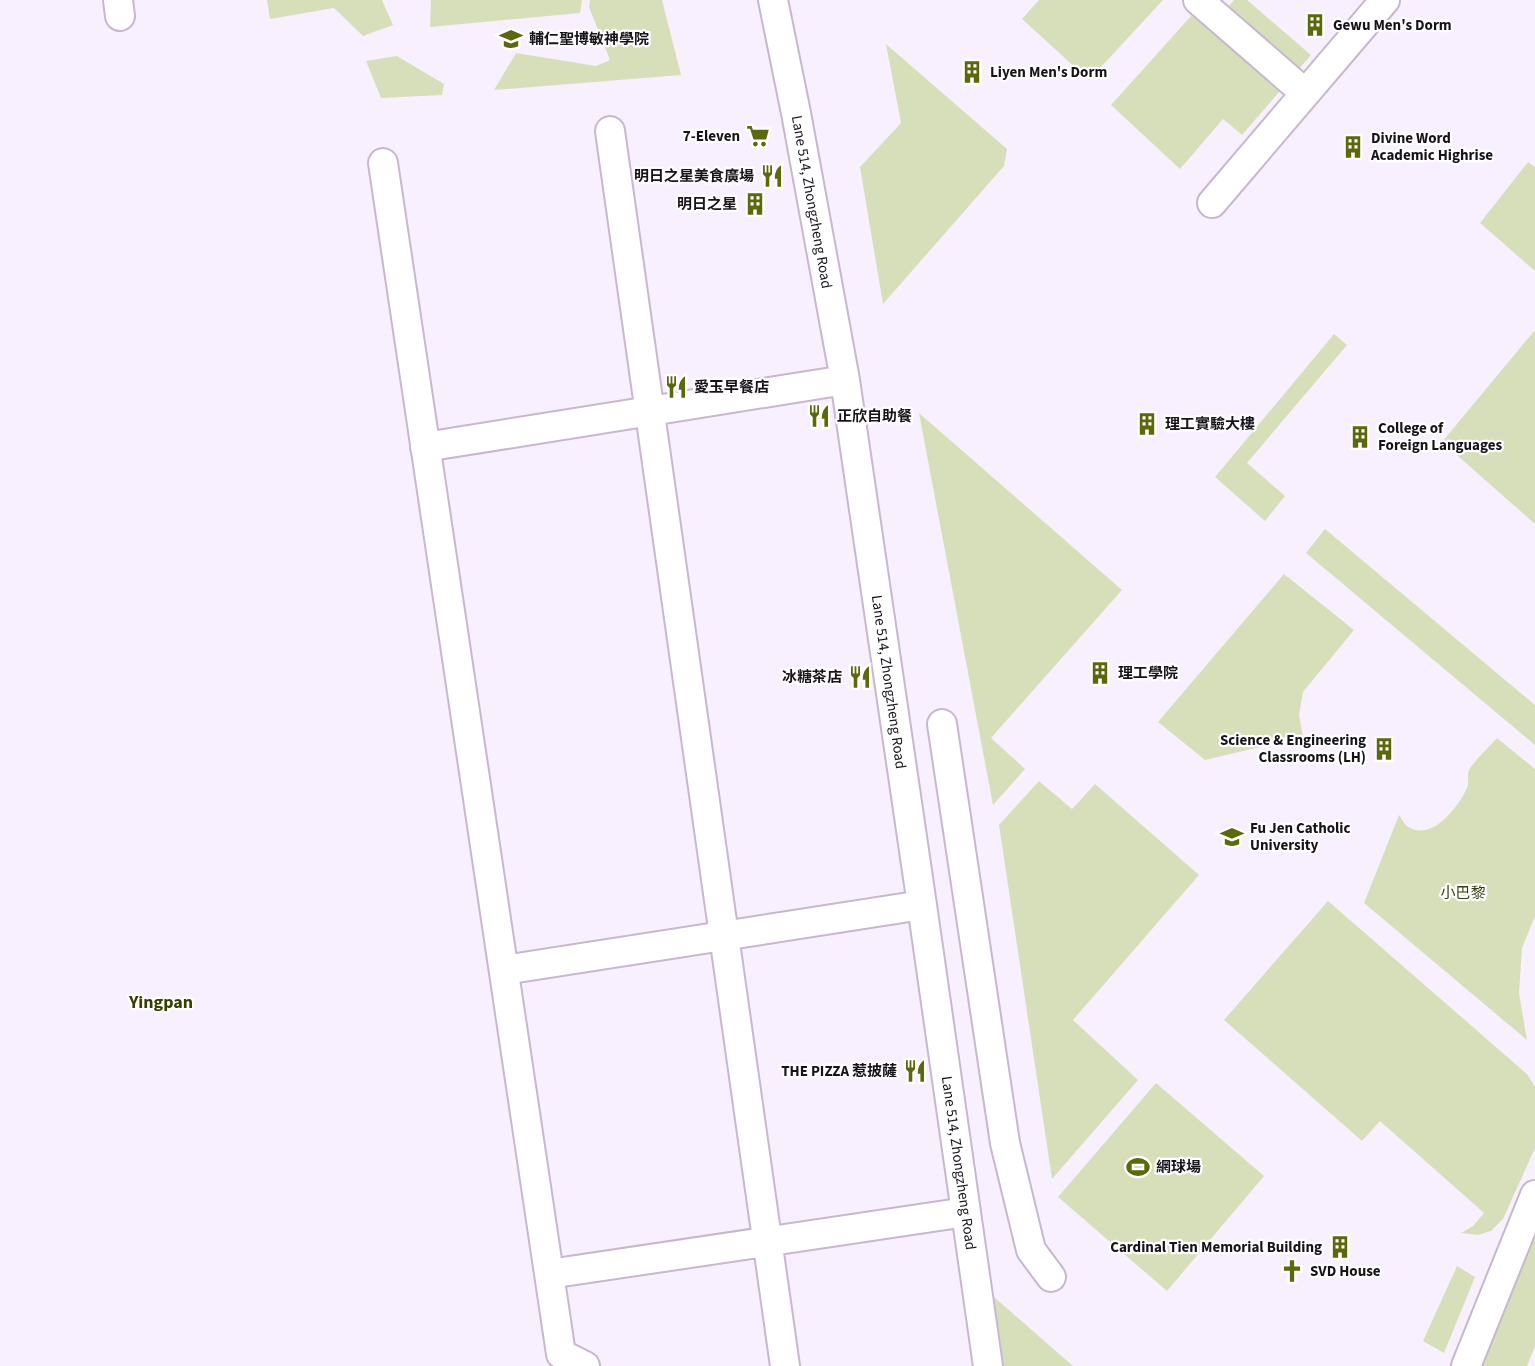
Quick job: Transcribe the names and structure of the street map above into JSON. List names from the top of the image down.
{
  "streets": {
    "street": ["Lane 514, Zhongzheng Road"]
  },
  "districts": ["Yingpan"],
  "parks": ["小巴黎"],
  "places": {
    "building": [
      "Gewu Men's Dorm",
      "Liyen Men's Dorm",
      "Divine Word Academic Highrise",
      "明日之星",
      "理工實驗大樓",
      "College of Foreign Languages",
      "理工學院",
      "Science & Engineering Classrooms (LH)",
      "Cardinal Tien Memorial Building"
    ],
    "school or university": ["輔仁聖博敏神學院", "Fu Jen Catholic University"],
    "supermarket": ["7-Eleven"],
    "restaurant": [
      "明日之星美食廣場",
      "愛玉早餐店",
      "正欣自助餐",
      "冰糖茶店",
      "THE PIZZA 惹披薩"
    ],
    "sports": ["網球場"],
    "church": ["SVD House"]
  }
}
